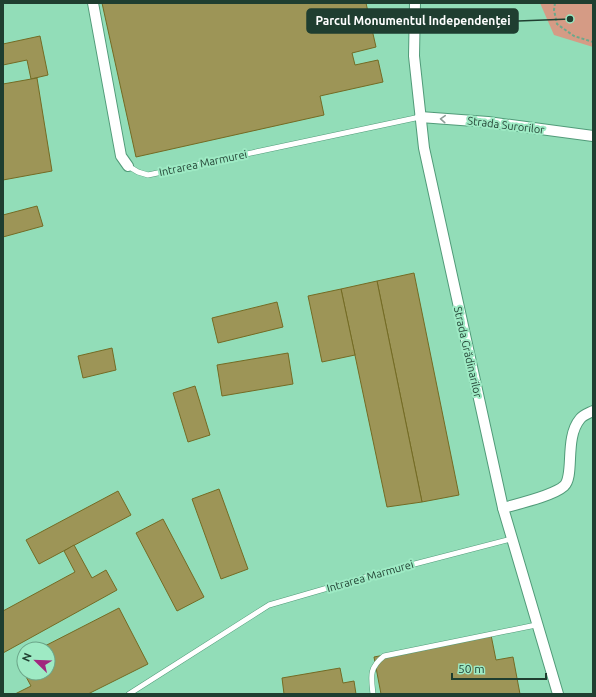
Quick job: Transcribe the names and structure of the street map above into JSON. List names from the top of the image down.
{
  "streets": {
    "street": ["Strada Surorilor", "Intrarea Marmurei", "Strada Grădinarilor"]
  },
  "crossings": [
    ["Strada Surorilor", "Intrarea Marmurei"],
    ["Strada Surorilor", "Strada Grădinarilor"],
    ["Intrarea Marmurei", "Strada Grădinarilor"]
  ],
  "one_way": ["Strada Surorilor"],
  "places": ["Parcul Monumentul Independenței"],
  "scale_bar": "50 m",
  "north": "top left"
}
